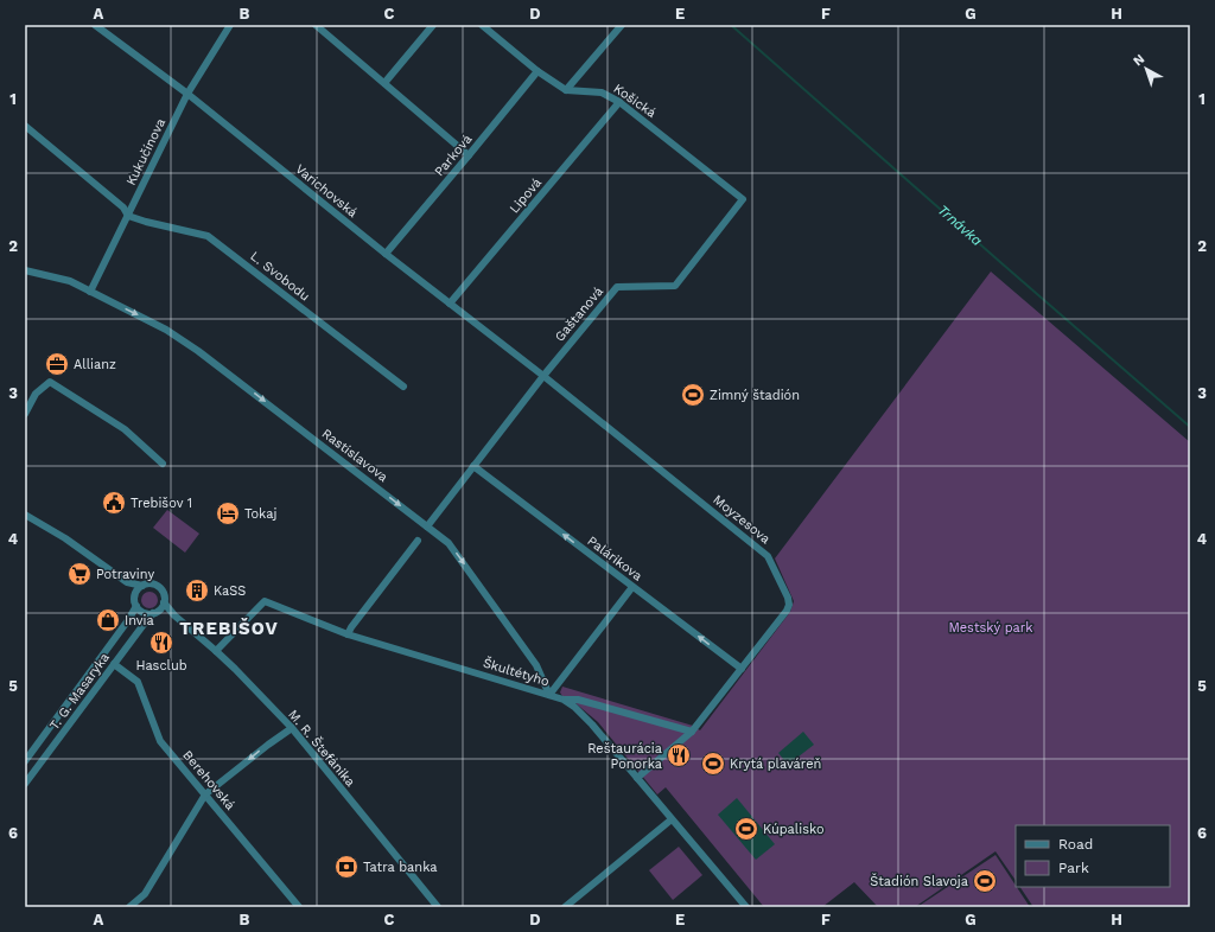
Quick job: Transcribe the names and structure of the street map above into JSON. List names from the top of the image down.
{
  "streets": {
    "street": [
      "Košická",
      "Kukučínova",
      "Parková",
      "Varichovská",
      "Lipová",
      "L. Svobodu",
      "Gaštanová",
      "Rastislavova",
      "Moyzesova",
      "Palárikova",
      "Škultétyho",
      "T. G. Masaryka",
      "M. R. Štefánika",
      "Berehovská"
    ]
  },
  "crossings": [
    ["Košická", "Parková"],
    ["Košická", "Lipová"],
    ["Košická", "Gaštanová"],
    ["Kukučínova", "Varichovská"],
    ["Kukučínova", "L. Svobodu"],
    ["Kukučínova", "Rastislavova"],
    ["Parková", "Varichovská"],
    ["Varichovská", "Lipová"],
    ["Varichovská", "Gaštanová"],
    ["Varichovská", "Moyzesova"],
    ["Gaštanová", "Moyzesova"],
    ["Rastislavova", "Škultétyho"],
    ["Moyzesova", "Palárikova"],
    ["Moyzesova", "Škultétyho"],
    ["Škultétyho", "M. R. Štefánika"],
    ["T. G. Masaryka", "M. R. Štefánika"],
    ["T. G. Masaryka", "Berehovská"]
  ],
  "one_way": ["Rastislavova", "Palárikova"],
  "districts": ["TREBIŠOV"],
  "water": ["Trnávka"],
  "parks": ["Mestský park"],
  "places": {
    "office": ["Allianz"],
    "sports": [
      "Zimný štadión",
      "Krytá plaváreň",
      "Kúpalisko",
      "Štadión Slavoja"
    ],
    "public building": ["Trebišov 1"],
    "hotel": ["Tokaj"],
    "supermarket": ["Potraviny"],
    "building": ["KaSS"],
    "shop": ["Invia"],
    "restaurant": ["Hasclub", "Reštaurácia Ponorka"],
    "bank": ["Tatra banka"]
  },
  "legend": ["Road", "Park"],
  "north": "top left",
  "grid": {
    "columns": [
      "A",
      "B",
      "C",
      "D",
      "E",
      "F",
      "G",
      "H"
    ],
    "rows": [
      "1",
      "2",
      "3",
      "4",
      "5",
      "6"
    ]
  }
}
